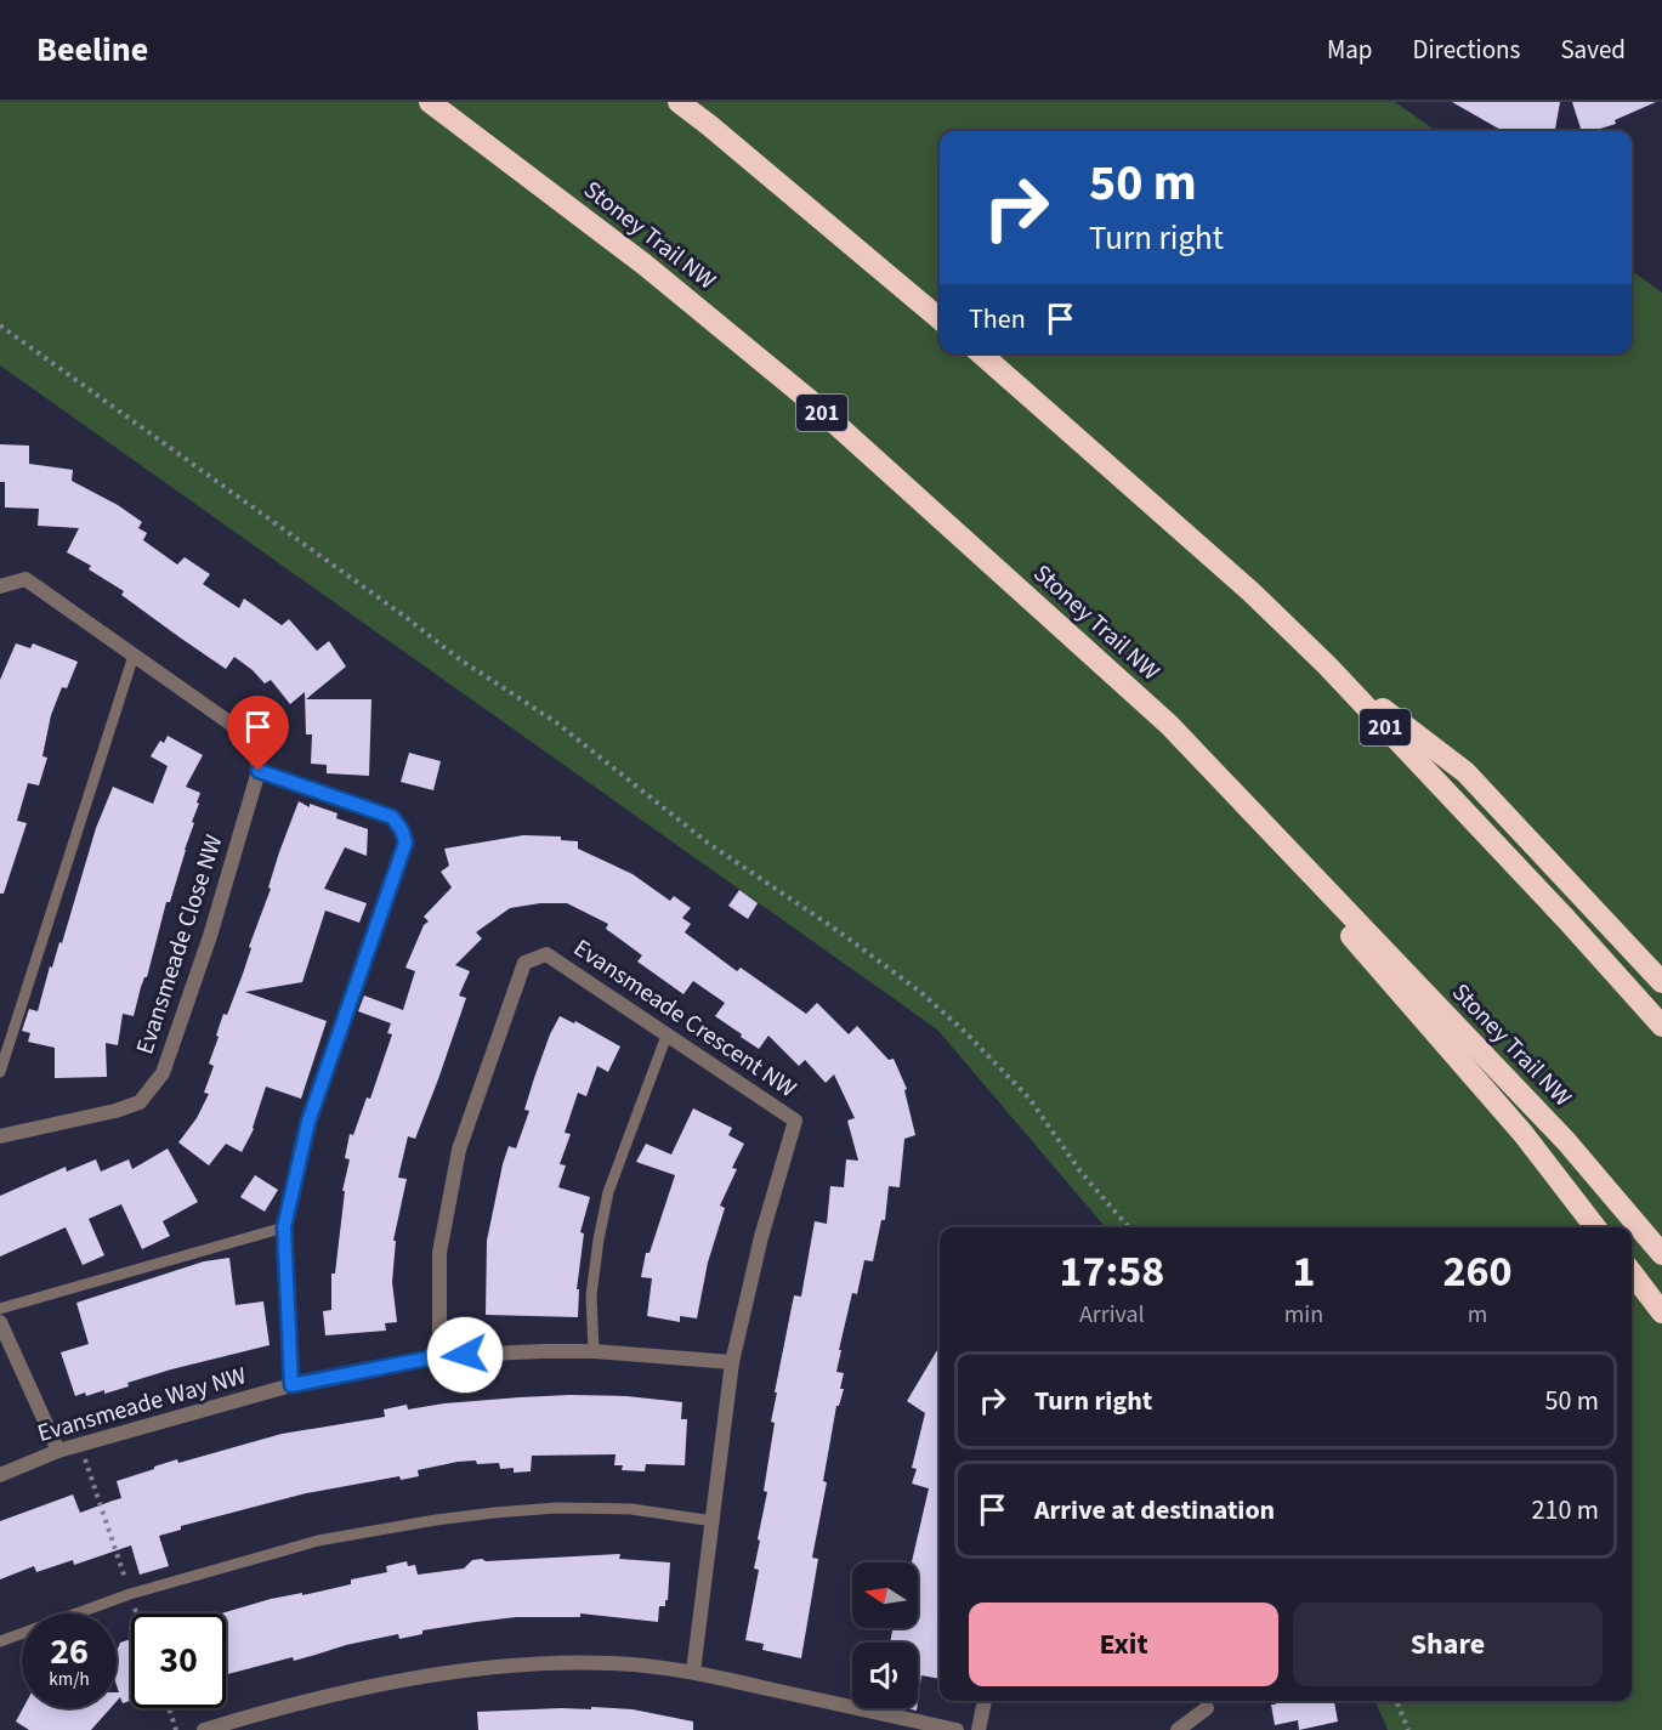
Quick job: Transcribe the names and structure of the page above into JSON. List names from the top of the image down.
{
  "streets": {
    "highway": ["Stoney Trail NW", "201"],
    "street": ["Evansmeade Close NW", "Evansmeade Crescent NW", "Evansmeade Way NW"]
  },
  "crossings": [
    ["Evansmeade Crescent NW", "Evansmeade Way NW"]
  ],
  "north": "left",
  "page": {
    "header": "Beeline",
    "nav": ["Map", "Directions", "Saved"],
    "turn": ["50 m", "Turn right"],
    "then": "Then",
    "eta": [
      "17:58",
      "Arrival",
      "1",
      "min",
      "260",
      "m"
    ],
    "list": [
      {
        "name": "Turn right",
        "value": "50 m"
      },
      {
        "name": "Arrive at destination",
        "value": "210 m"
      }
    ],
    "buttons": ["Exit", "Share"],
    "speed": "26 km/h",
    "limit": "30"
  }
}
